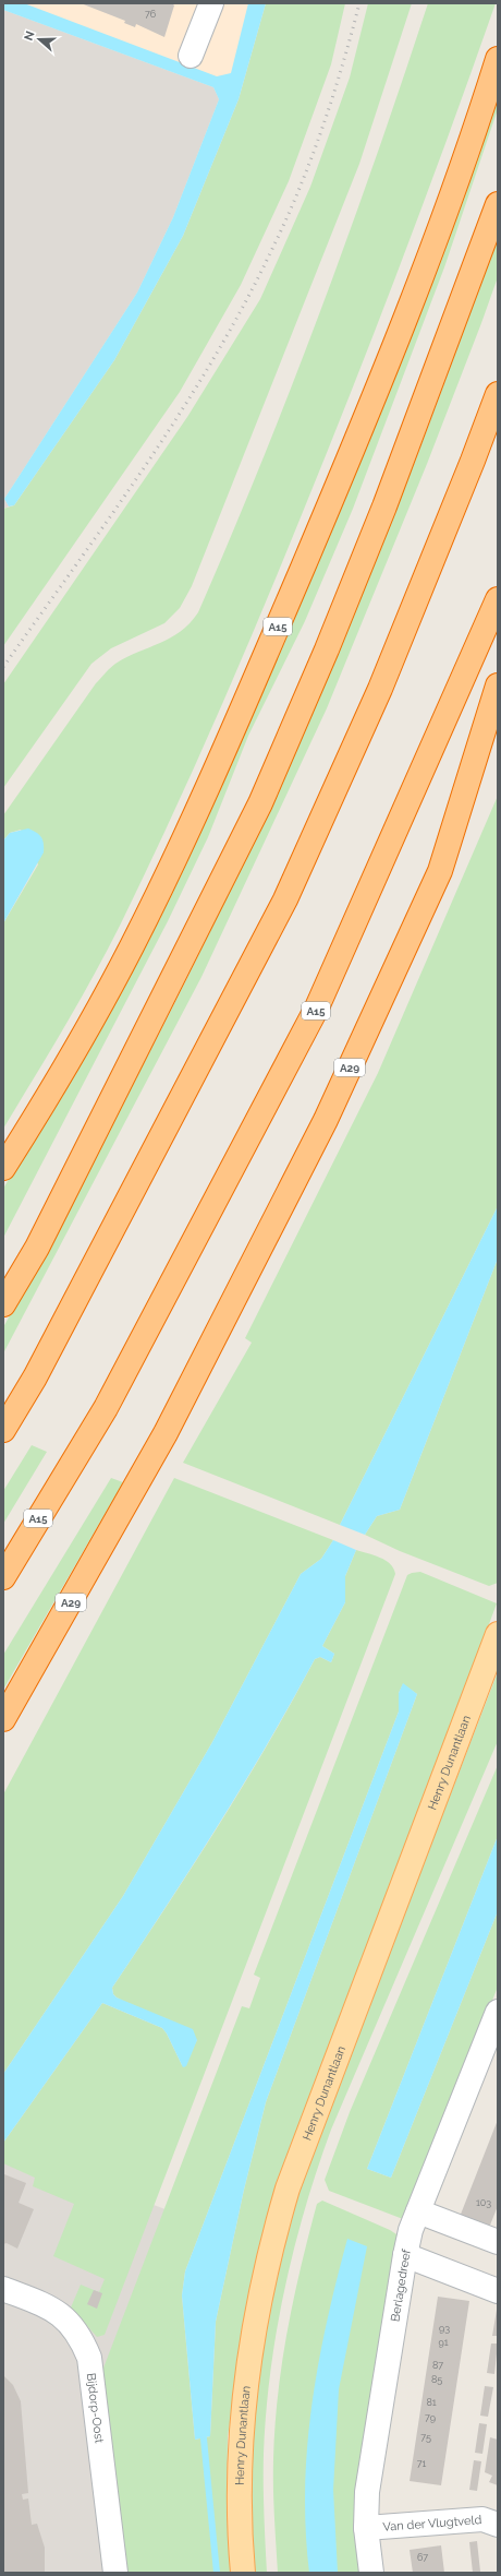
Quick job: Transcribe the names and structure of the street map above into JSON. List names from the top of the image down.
{
  "streets": {
    "highway": ["A15", "A29"],
    "main road": ["Henry Dunantlaan"],
    "street": ["Berlagedreef", "Bijdorp-Oost", "Van der Vlugtveld"]
  },
  "crossings": [
    ["Berlagedreef", "Van der Vlugtveld"]
  ],
  "house_numbers": [
    "76",
    "103",
    "93",
    "91",
    "87",
    "85",
    "81",
    "79",
    "75",
    "71",
    "67"
  ],
  "north": "left"
}
